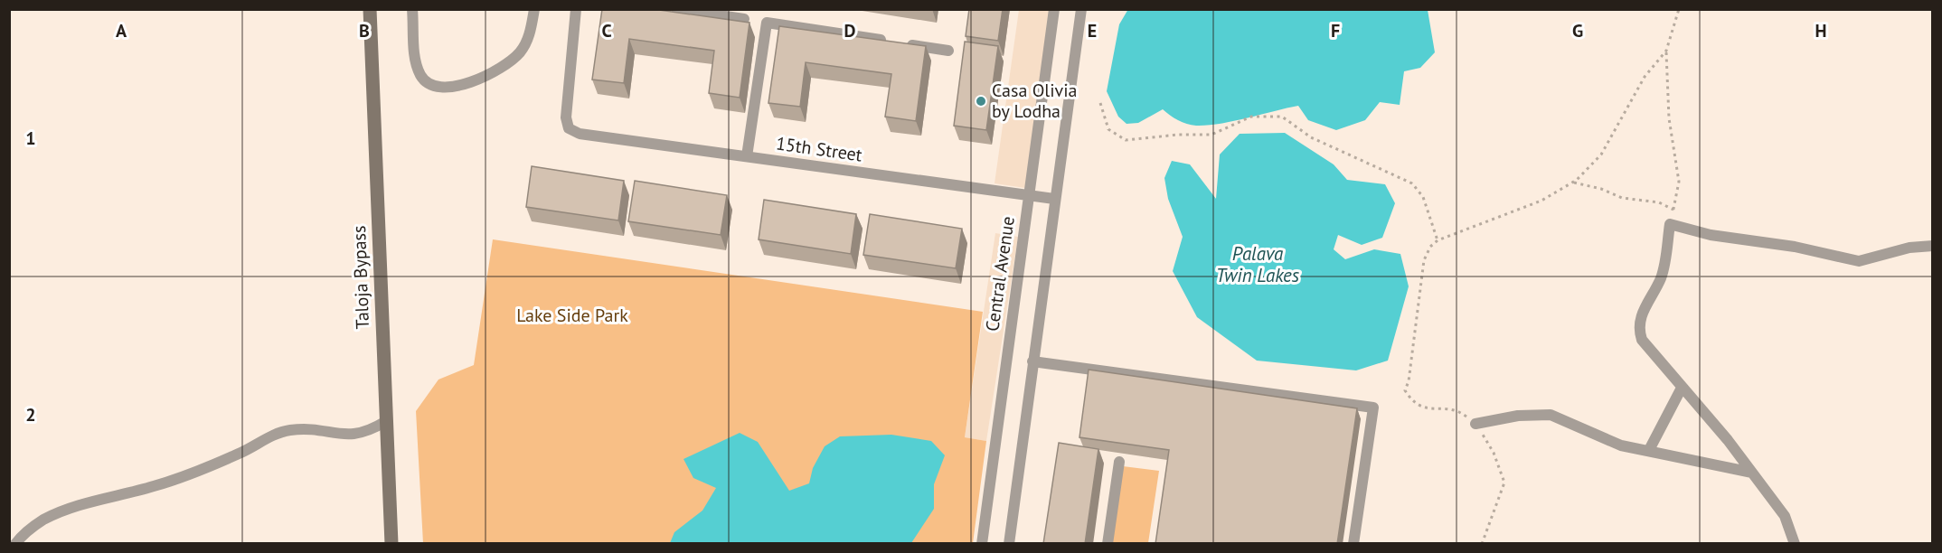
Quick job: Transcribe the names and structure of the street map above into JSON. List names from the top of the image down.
{
  "streets": {
    "main road": ["Taloja Bypass"],
    "street": ["15th Street", "Central Avenue"]
  },
  "crossings": [
    ["15th Street", "Central Avenue"]
  ],
  "water": ["Palava Twin Lakes"],
  "parks": ["Lake Side Park"],
  "places": ["Casa Olivia by Lodha"],
  "grid": {
    "columns": [
      "A",
      "B",
      "C",
      "D",
      "E",
      "F",
      "G",
      "H"
    ],
    "rows": ["1", "2"]
  }
}
